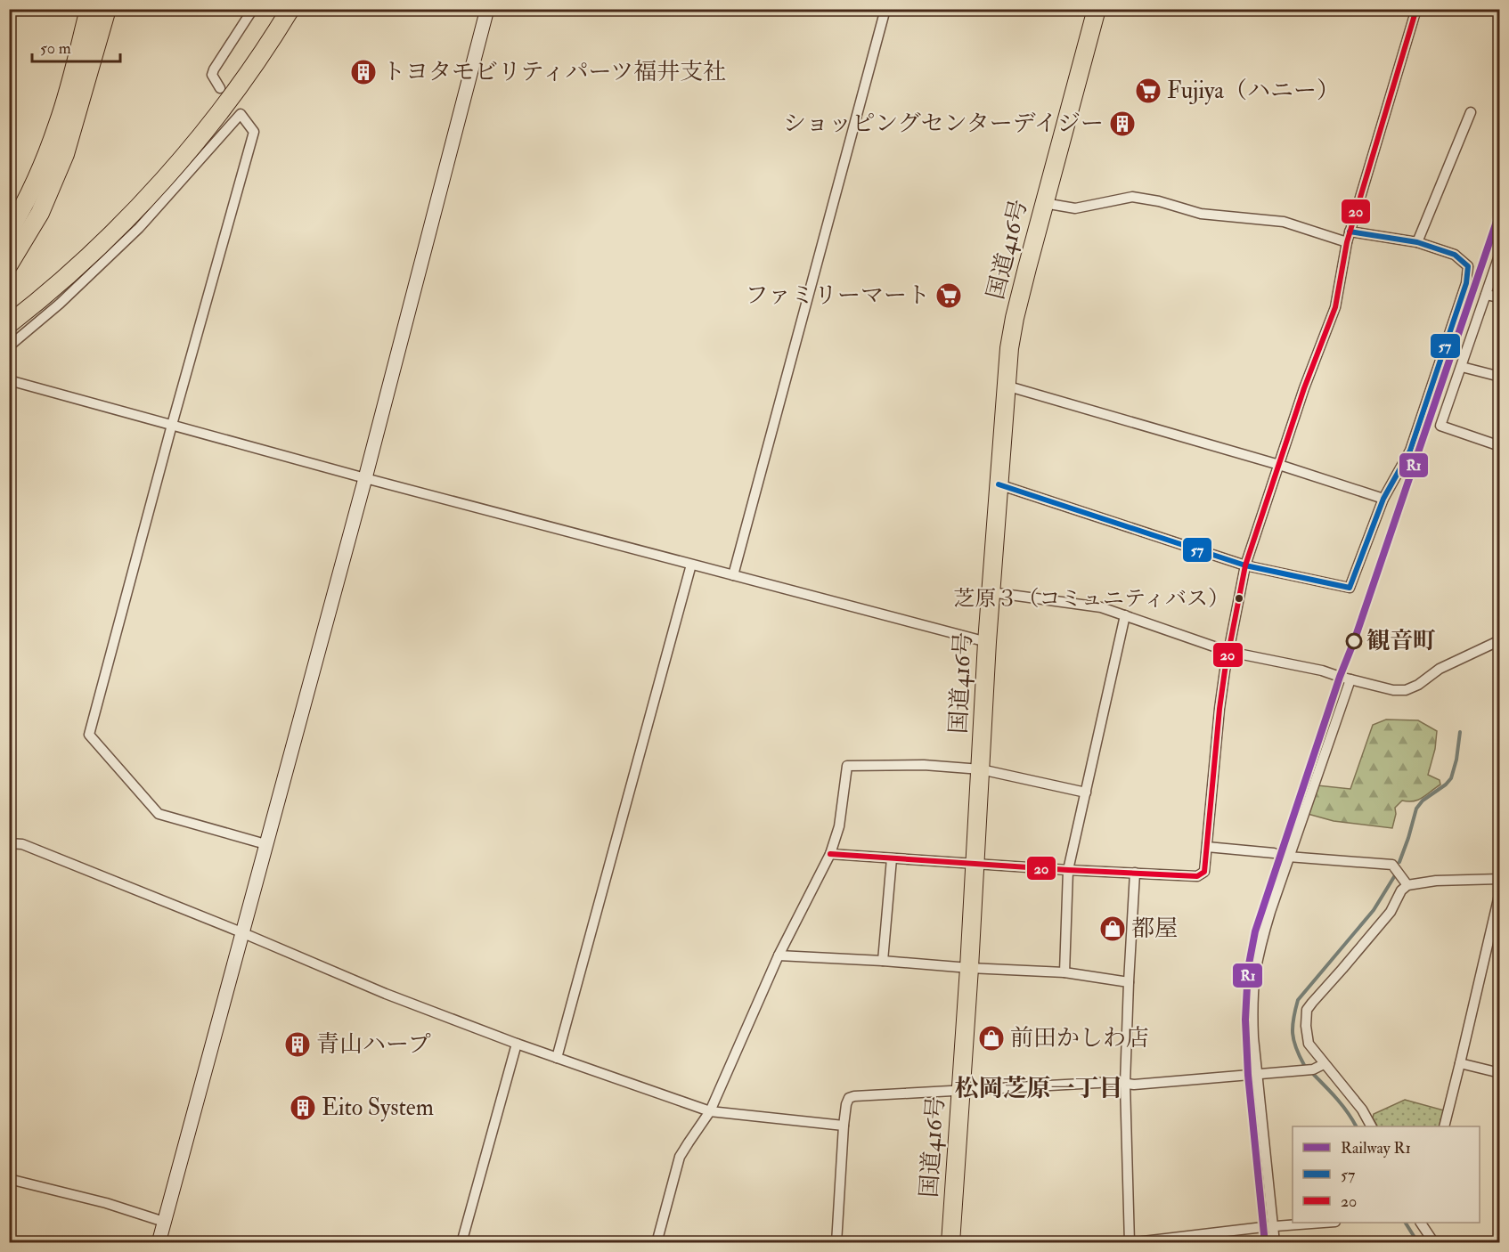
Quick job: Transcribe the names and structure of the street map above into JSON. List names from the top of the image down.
{
  "streets": {
    "highway": ["国道416号"]
  },
  "districts": ["松岡芝原一丁目"],
  "places": {
    "building": [
      "トヨタモビリティパーツ福井支社",
      "ショッピングセンターデイジー",
      "青山ハープ",
      "Eito System"
    ],
    "supermarket": ["Fujiya（ハニー）", "ファミリーマート"],
    "other": ["芝原３（コミュニティバス）", "観音町"],
    "shop": ["都屋", "前田かしわ店"]
  },
  "lines": ["transit line 20", "rail line R1", "transit line 57"],
  "legend": ["Railway R1", "57", "20"],
  "scale_bar": "50 m"
}
